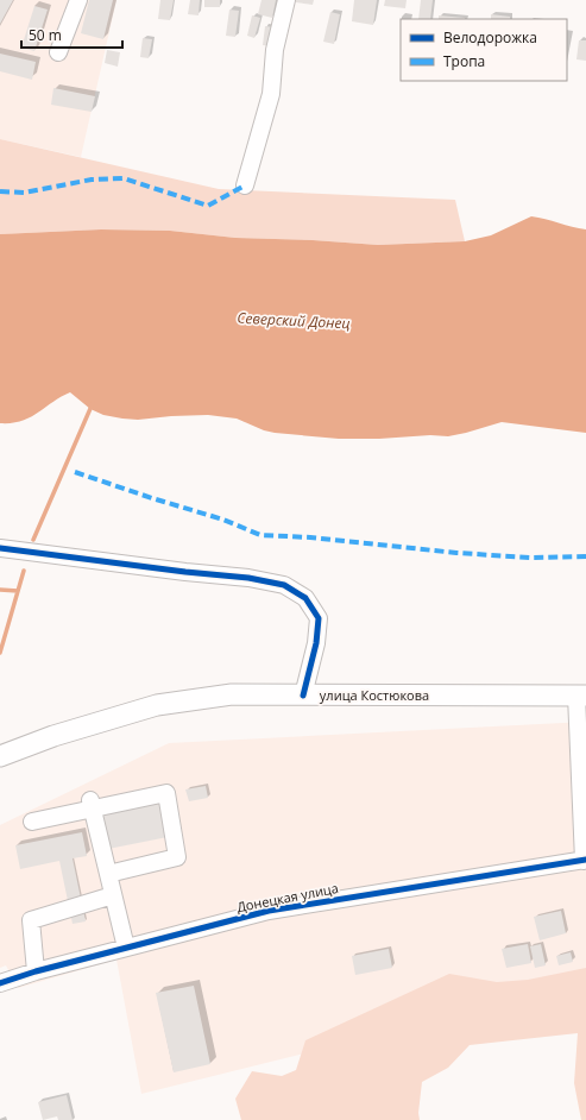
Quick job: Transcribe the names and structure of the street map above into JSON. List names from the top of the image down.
{
  "streets": {
    "main road": ["улица Костюкова"],
    "street": ["Донецкая улица"]
  },
  "water": ["Северский Донец"],
  "legend": ["Велодорожка", "Тропа"],
  "scale_bar": "50 m"
}
